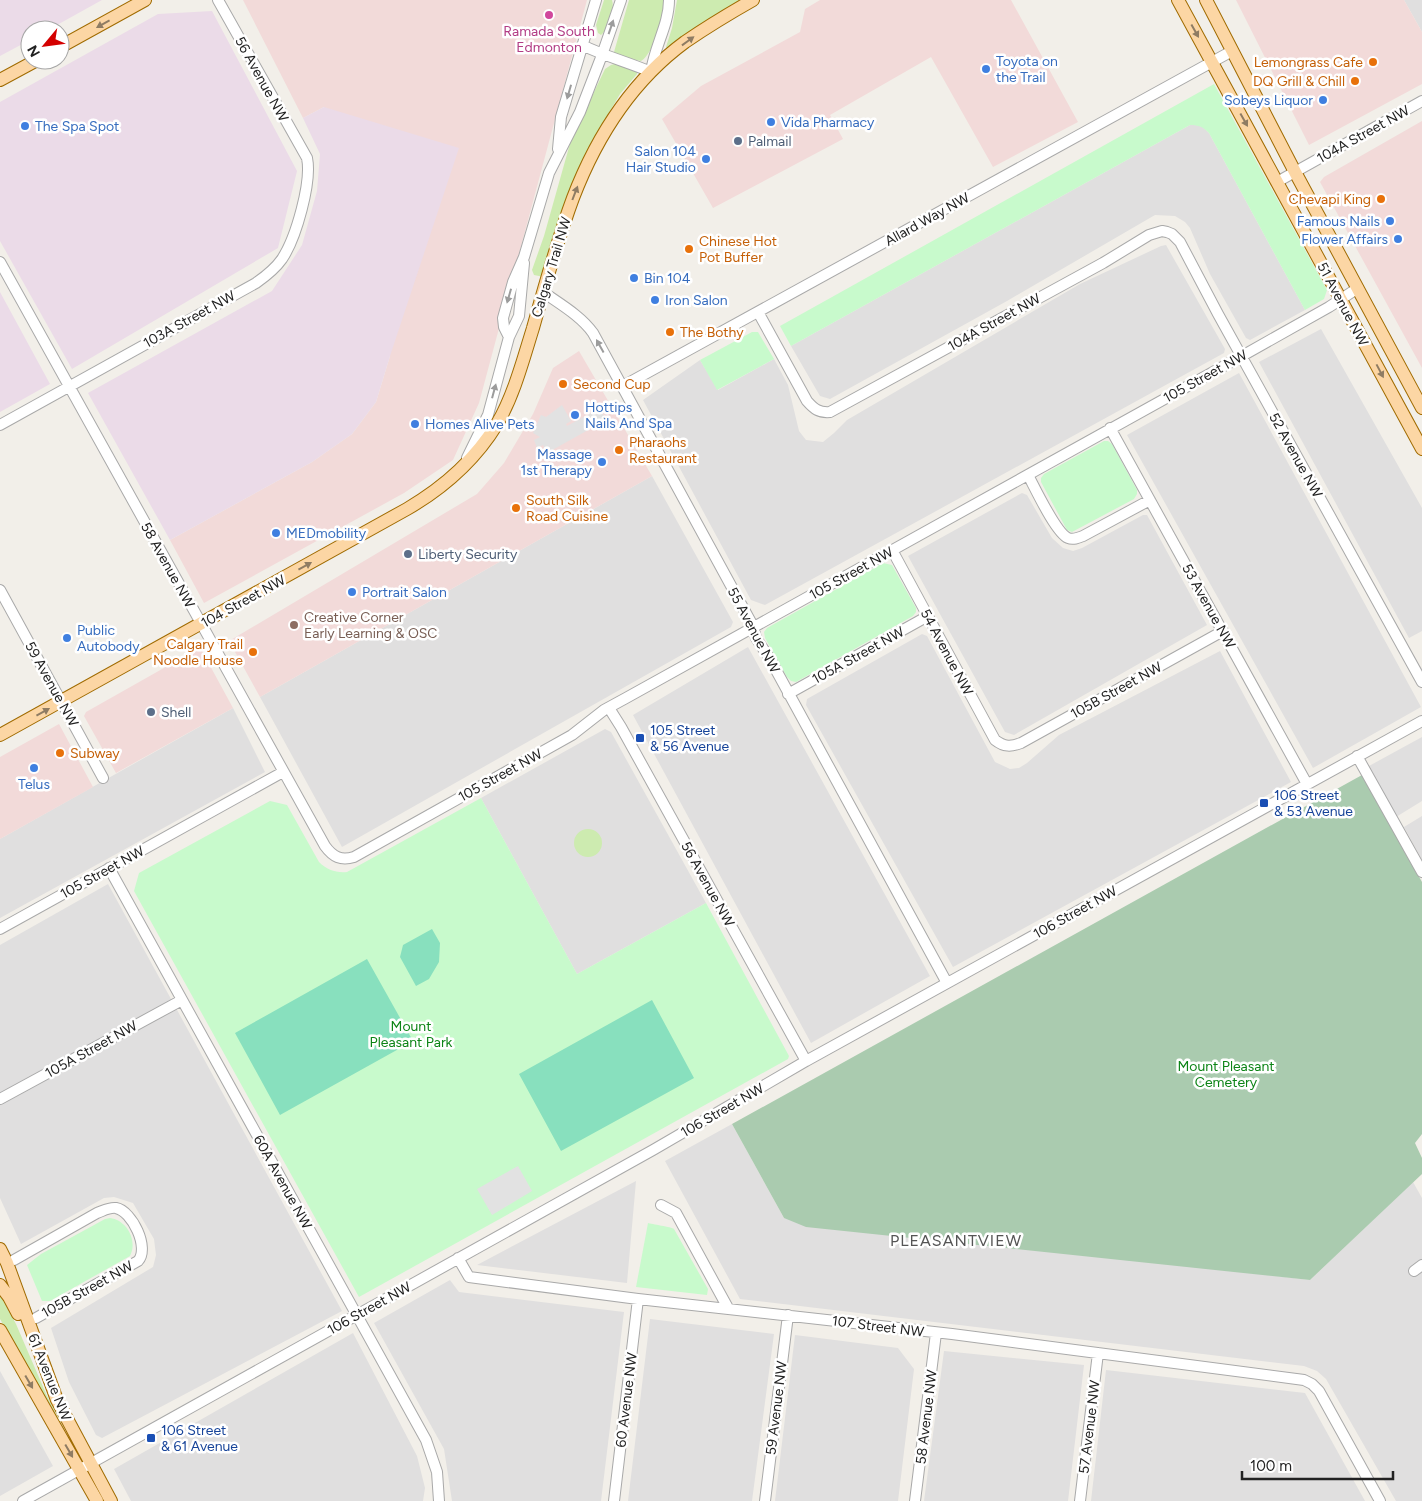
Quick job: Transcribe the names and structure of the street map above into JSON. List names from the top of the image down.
{
  "streets": {
    "main road": [
      "Calgary Trail NW",
      "51 Avenue NW",
      "104 Street NW",
      "61 Avenue NW"
    ],
    "street": [
      "56 Avenue NW",
      "104A Street NW",
      "Allard Way NW",
      "103A Street NW",
      "105 Street NW",
      "52 Avenue NW",
      "58 Avenue NW",
      "53 Avenue NW",
      "55 Avenue NW",
      "54 Avenue NW",
      "105A Street NW",
      "59 Avenue NW",
      "105B Street NW",
      "106 Street NW",
      "60A Avenue NW",
      "107 Street NW",
      "60 Avenue NW",
      "57 Avenue NW"
    ]
  },
  "crossings": [
    ["56 Avenue NW", "103A Street NW"],
    ["56 Avenue NW", "105 Street NW"],
    ["56 Avenue NW", "106 Street NW"],
    ["104A Street NW", "Allard Way NW"],
    ["104A Street NW", "51 Avenue NW"],
    ["104A Street NW", "52 Avenue NW"],
    ["Allard Way NW", "51 Avenue NW"],
    ["Allard Way NW", "55 Avenue NW"],
    ["Calgary Trail NW", "104 Street NW"],
    ["Calgary Trail NW", "55 Avenue NW"],
    ["51 Avenue NW", "105 Street NW"],
    ["103A Street NW", "58 Avenue NW"],
    ["105 Street NW", "52 Avenue NW"],
    ["105 Street NW", "58 Avenue NW"],
    ["105 Street NW", "53 Avenue NW"],
    ["105 Street NW", "55 Avenue NW"],
    ["105 Street NW", "54 Avenue NW"],
    ["105 Street NW", "60A Avenue NW"],
    ["58 Avenue NW", "104 Street NW"],
    ["58 Avenue NW", "107 Street NW"],
    ["104 Street NW", "59 Avenue NW"],
    ["53 Avenue NW", "105B Street NW"],
    ["53 Avenue NW", "106 Street NW"],
    ["55 Avenue NW", "105A Street NW"],
    ["55 Avenue NW", "106 Street NW"],
    ["54 Avenue NW", "105A Street NW"],
    ["54 Avenue NW", "105B Street NW"],
    ["105A Street NW", "60A Avenue NW"],
    ["59 Avenue NW", "107 Street NW"],
    ["106 Street NW", "60A Avenue NW"],
    ["106 Street NW", "107 Street NW"],
    ["106 Street NW", "61 Avenue NW"],
    ["107 Street NW", "60 Avenue NW"],
    ["107 Street NW", "57 Avenue NW"]
  ],
  "one_way": ["104 Street NW"],
  "districts": ["PLEASANTVIEW"],
  "parks": ["Mount Pleasant Park", "Mount Pleasant Cemetery"],
  "places": {
    "other": [
      "Ramada South Edmonton",
      "Lemongrass Cafe",
      "Toyota on the Trail",
      "DQ Grill & Chill",
      "Sobeys Liquor",
      "Vida Pharmacy",
      "The Spa Spot",
      "Palmail",
      "Salon 104 Hair Studio",
      "Chevapi King",
      "Famous Nails",
      "Flower Affairs",
      "Chinese Hot Pot Buffer",
      "Bin 104",
      "Iron Salon",
      "The Bothy",
      "Second Cup",
      "Hottips Nails And Spa",
      "Homes Alive Pets",
      "Pharaohs Restaurant",
      "Massage 1st Therapy",
      "South Silk Road Cuisine",
      "MEDmobility",
      "Liberty Security",
      "Portrait Salon",
      "Creative Corner Early Learning & OSC",
      "Public Autobody",
      "Calgary Trail Noodle House",
      "Shell",
      "Subway",
      "Telus"
    ],
    "transit": ["105 Street & 56 Avenue", "106 Street & 53 Avenue", "106 Street & 61 Avenue"]
  },
  "scale_bar": "100 m",
  "north": "bottom left"
}
